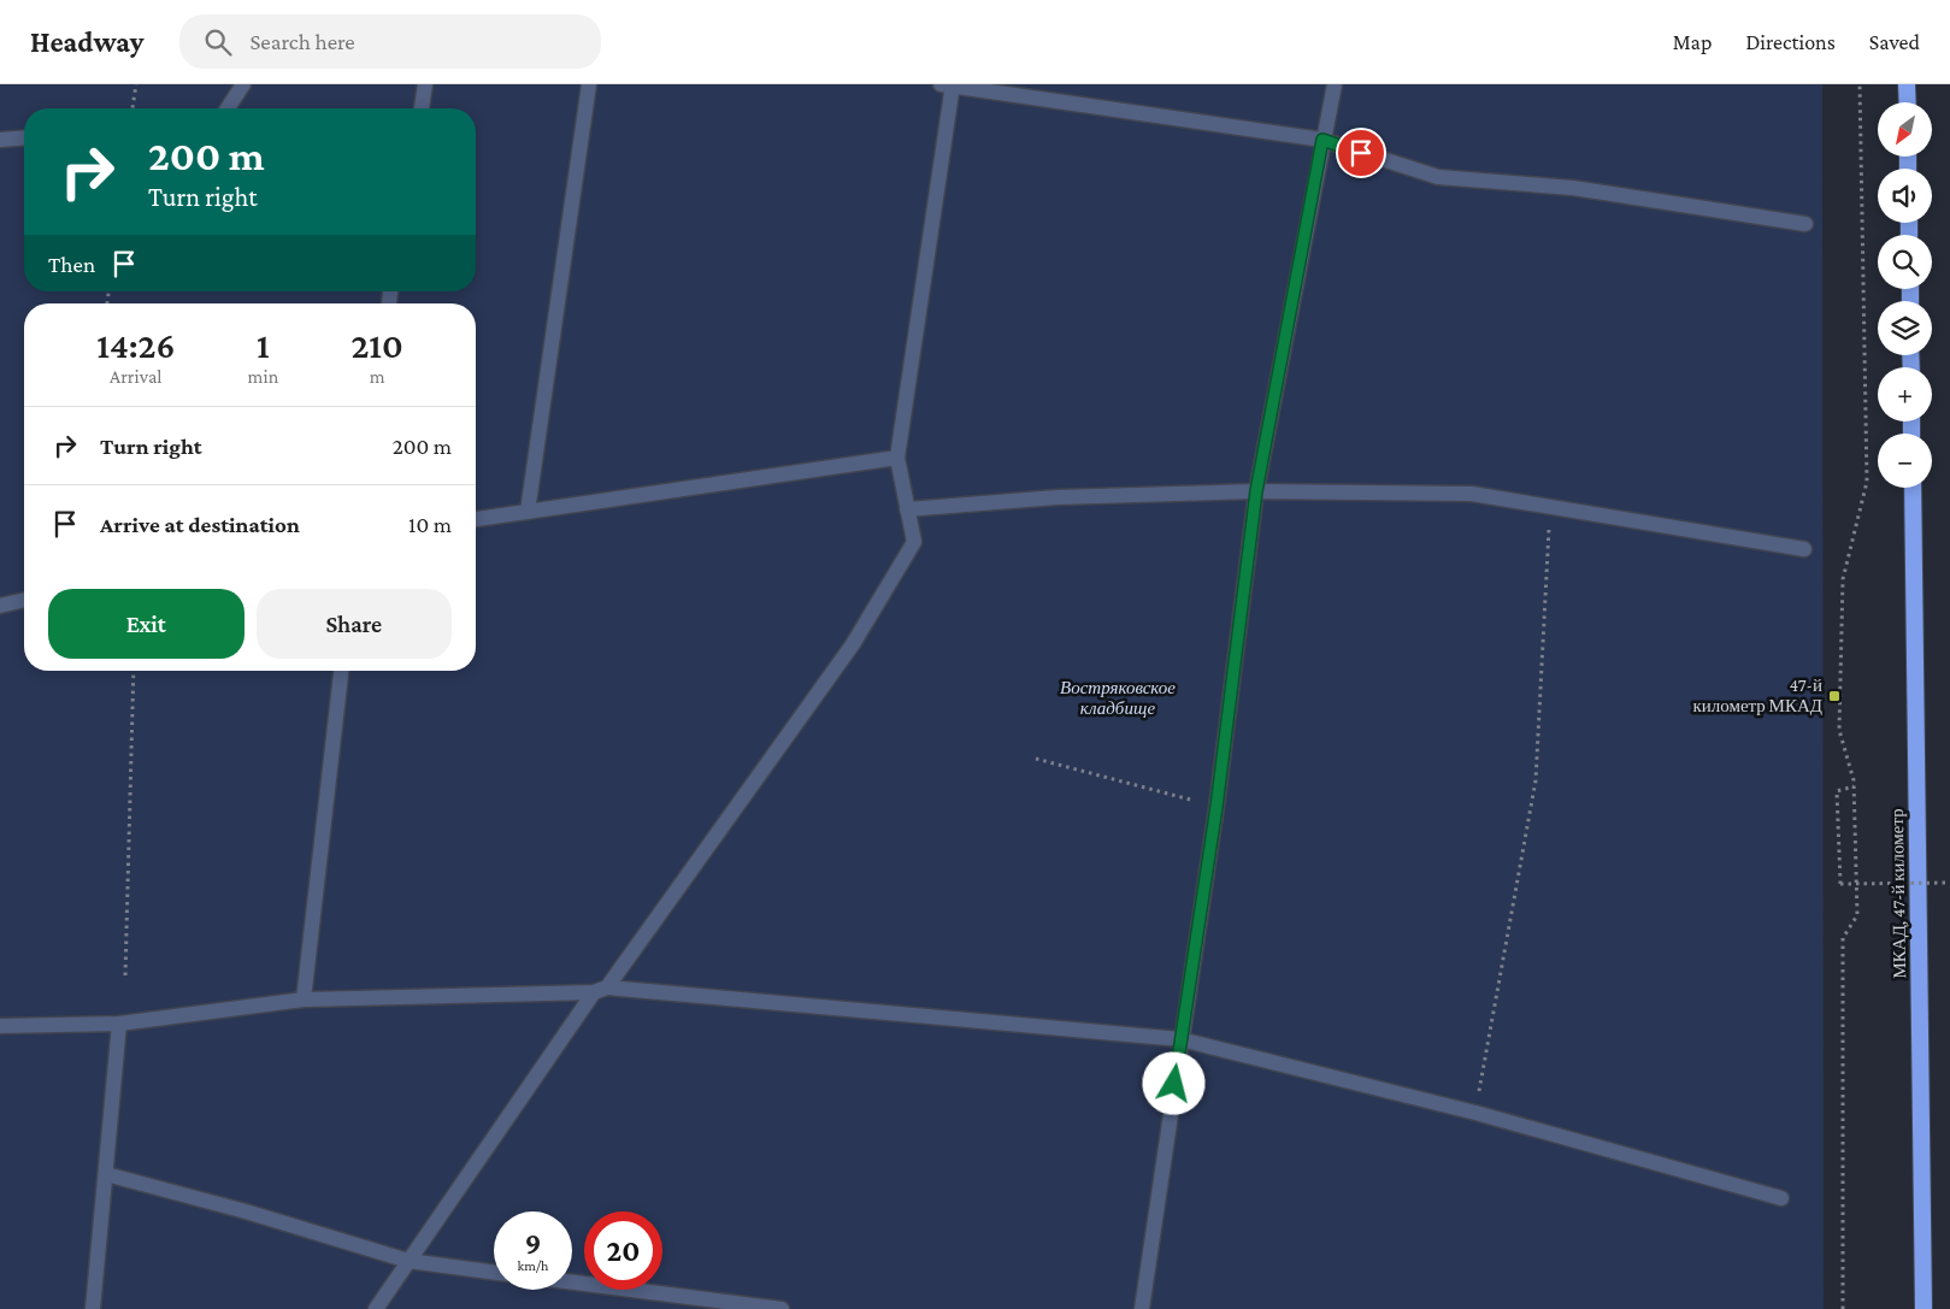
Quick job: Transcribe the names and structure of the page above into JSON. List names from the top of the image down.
{
  "streets": {
    "highway": ["МКАД, 47-й километр"]
  },
  "parks": ["Востряковское кладбище"],
  "places": {
    "transit": ["47-й километр МКАД"]
  },
  "north": "bottom left",
  "page": {
    "header": "Headway",
    "search": "Search here",
    "nav": ["Map", "Directions", "Saved"],
    "map_buttons": ["+", "−"],
    "turn": ["200 m", "Turn right"],
    "then": "Then",
    "eta": [
      "14:26",
      "Arrival",
      "1",
      "min",
      "210",
      "m"
    ],
    "list": [
      {
        "name": "Turn right",
        "value": "200 m"
      },
      {
        "name": "Arrive at destination",
        "value": "10 m"
      }
    ],
    "buttons": ["Exit", "Share"],
    "speed": "9 km/h",
    "limit": "20"
  }
}
